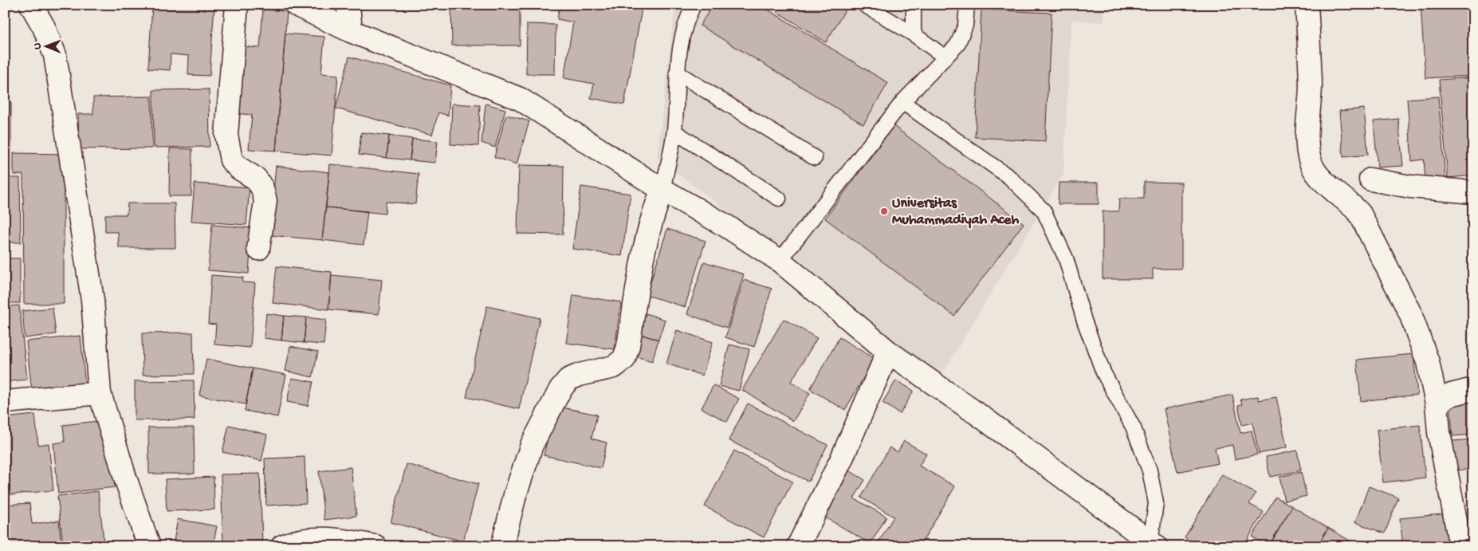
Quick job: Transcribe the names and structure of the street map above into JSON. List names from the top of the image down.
{
  "places": ["Universitas Muhammadiyah Aceh"],
  "north": "left"
}
